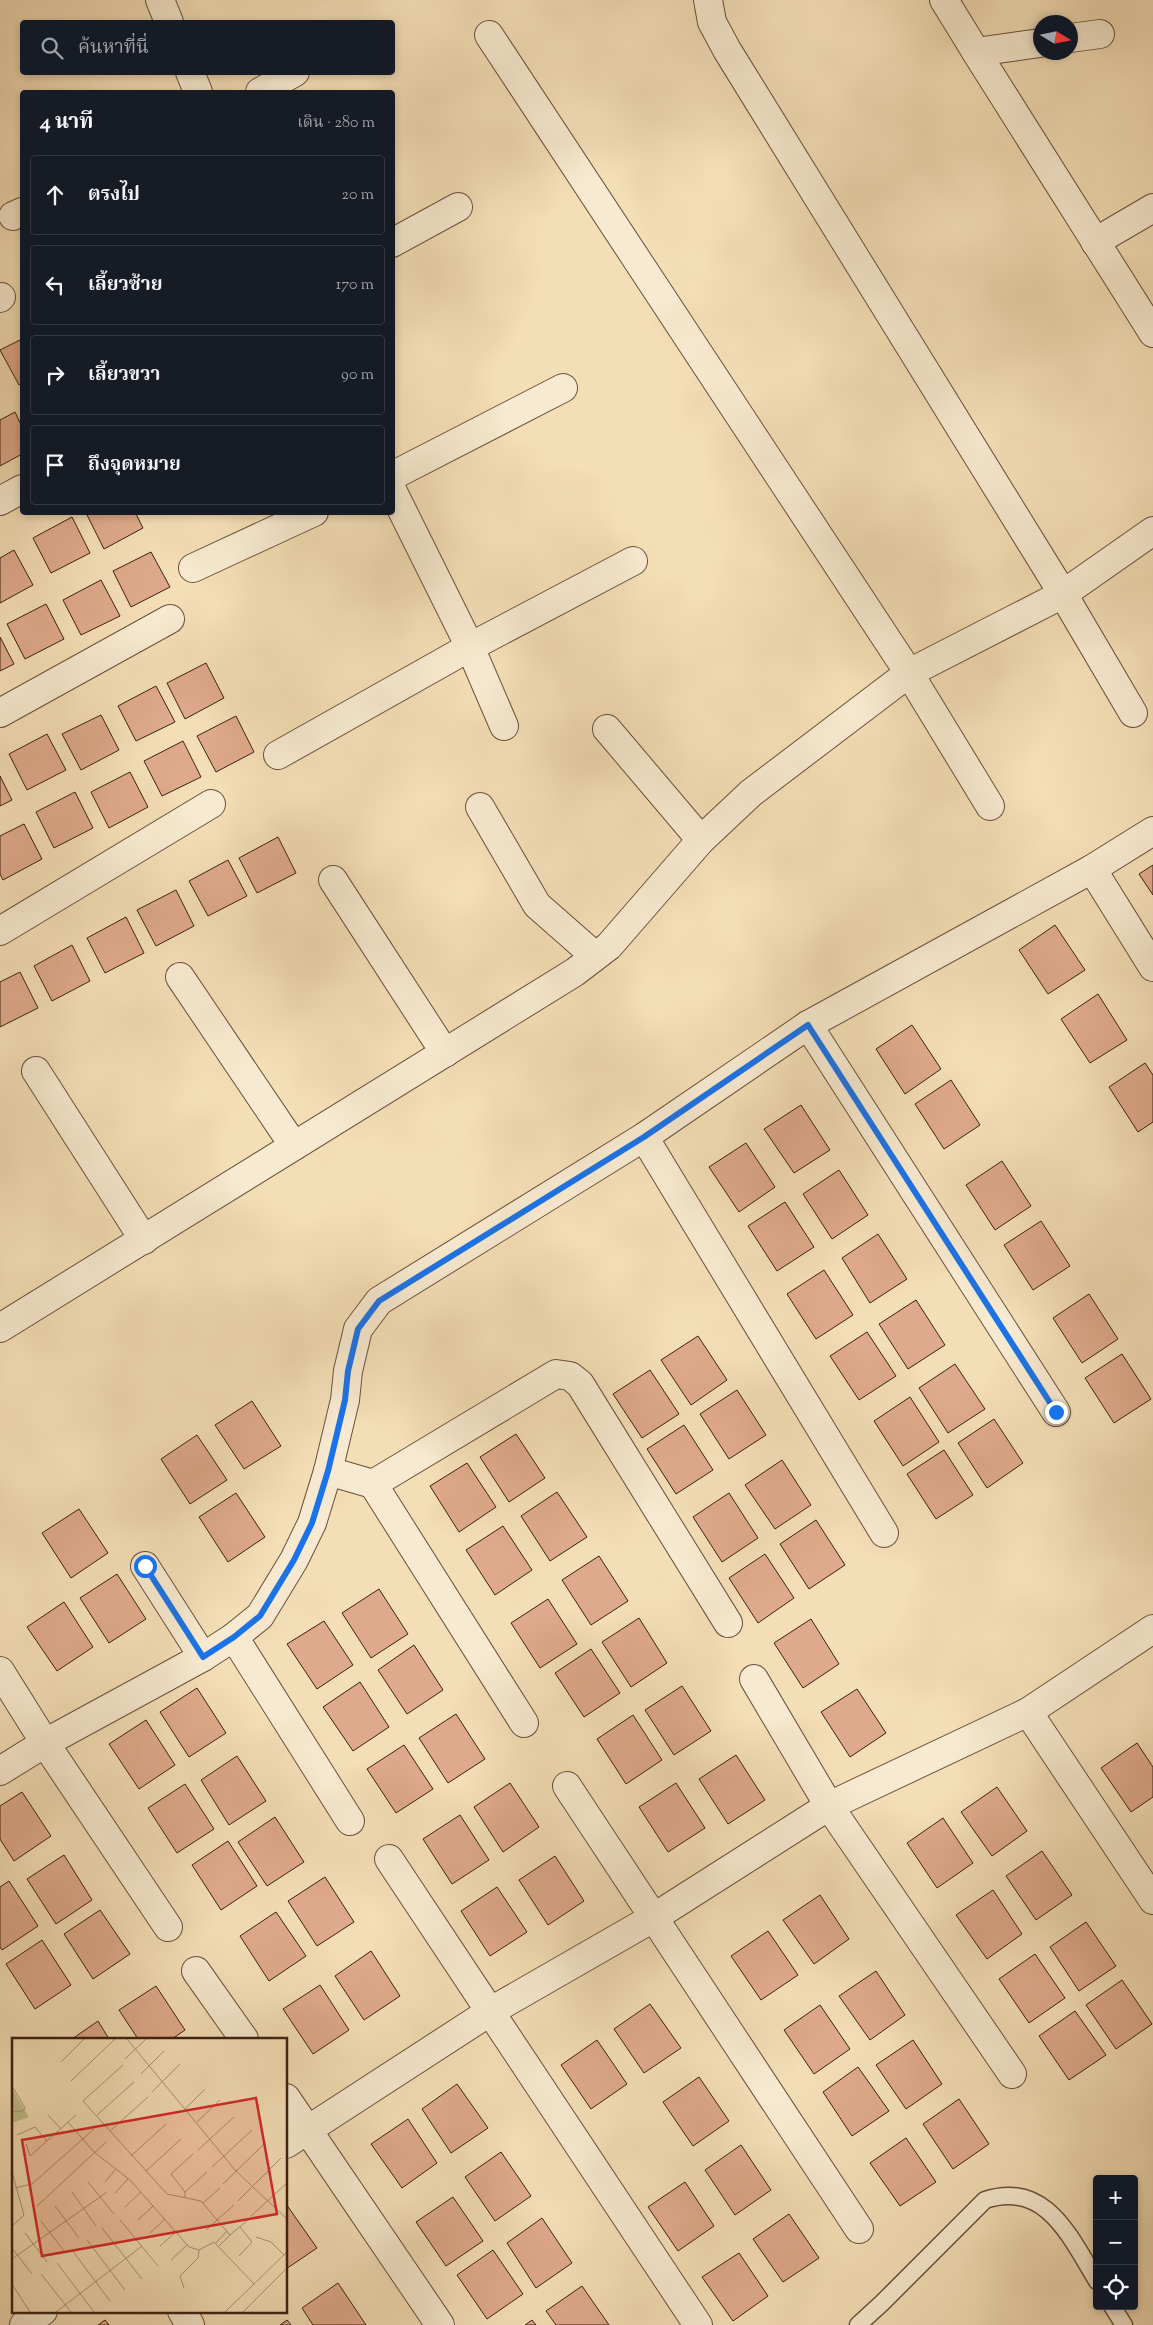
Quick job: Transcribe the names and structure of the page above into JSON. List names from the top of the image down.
{
  "north": "right",
  "page": {
    "search": "ค้นหาที่นี่",
    "heading": ["4 นาที", "เดิน · 280 m"],
    "list": [
      ["ตรงไป", "20 m"],
      ["เลี้ยวซ้าย", "170 m"],
      ["เลี้ยวขวา", "90 m"],
      "ถึงจุดหมาย"
    ],
    "map_buttons": ["+", "−"]
  }
}
